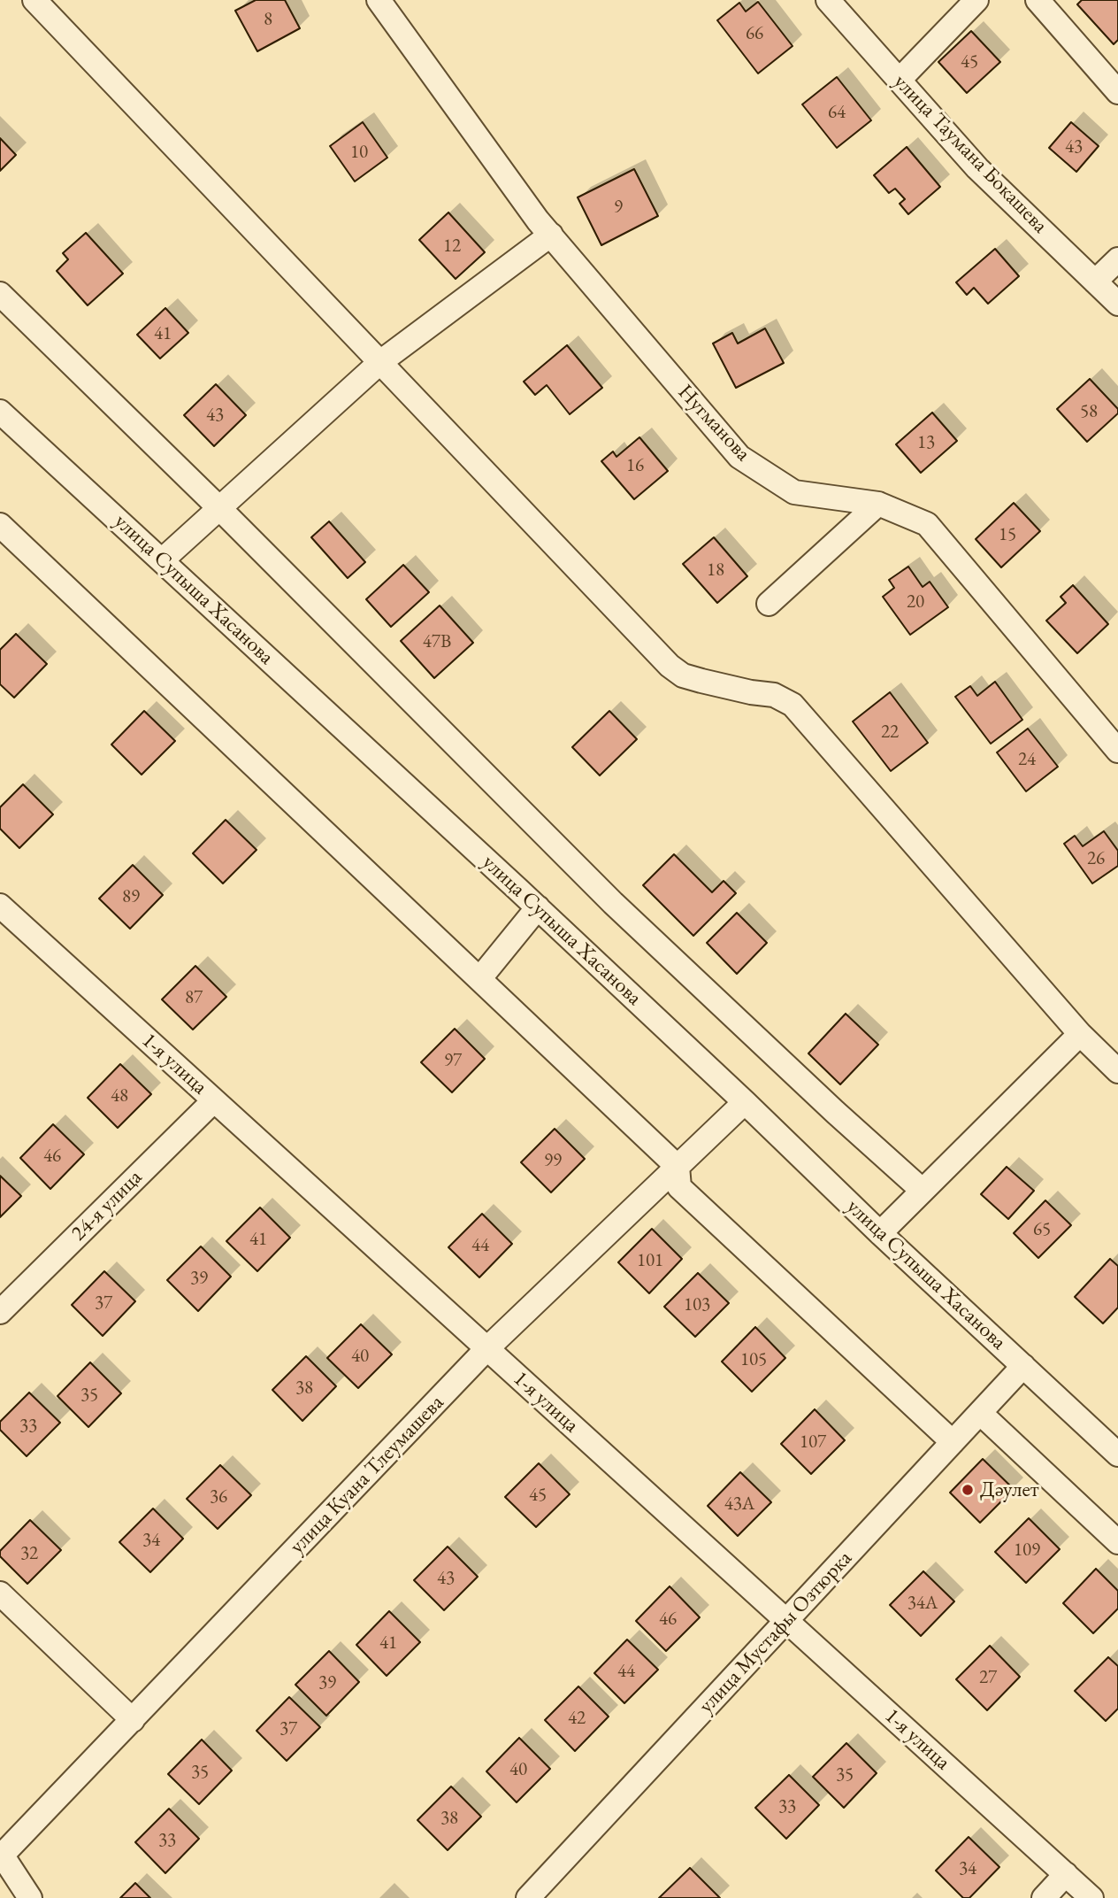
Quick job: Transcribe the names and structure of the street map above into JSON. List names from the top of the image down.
{
  "streets": {
    "street": [
      "улица Таумана Бокашева",
      "Нугманова",
      "улица Супыша Хасанова",
      "1-я улица",
      "24-я улица",
      "улица Куана Тлеумашева",
      "улица Мустафы Озтюрка"
    ]
  },
  "crossings": [
    ["улица Супыша Хасанова", "улица Куана Тлеумашева"],
    ["улица Супыша Хасанова", "улица Мустафы Озтюрка"],
    ["1-я улица", "24-я улица"],
    ["1-я улица", "улица Куана Тлеумашева"],
    ["1-я улица", "улица Мустафы Озтюрка"]
  ],
  "places": ["Дәулет"],
  "house_numbers": [
    "8",
    "66",
    "45",
    "64",
    "43",
    "10",
    "9",
    "12",
    "41",
    "58",
    "43",
    "13",
    "16",
    "15",
    "18",
    "20",
    "47В",
    "22",
    "24",
    "26",
    "89",
    "87",
    "97",
    "48",
    "46",
    "99",
    "65",
    "41",
    "44",
    "101",
    "39",
    "37",
    "103",
    "40",
    "105",
    "38",
    "35",
    "33",
    "107",
    "45",
    "36",
    "43А",
    "34",
    "109",
    "32",
    "43",
    "34А",
    "46",
    "41",
    "44",
    "27",
    "39",
    "42",
    "37",
    "40",
    "35",
    "35",
    "33",
    "38",
    "33",
    "34"
  ]
}
